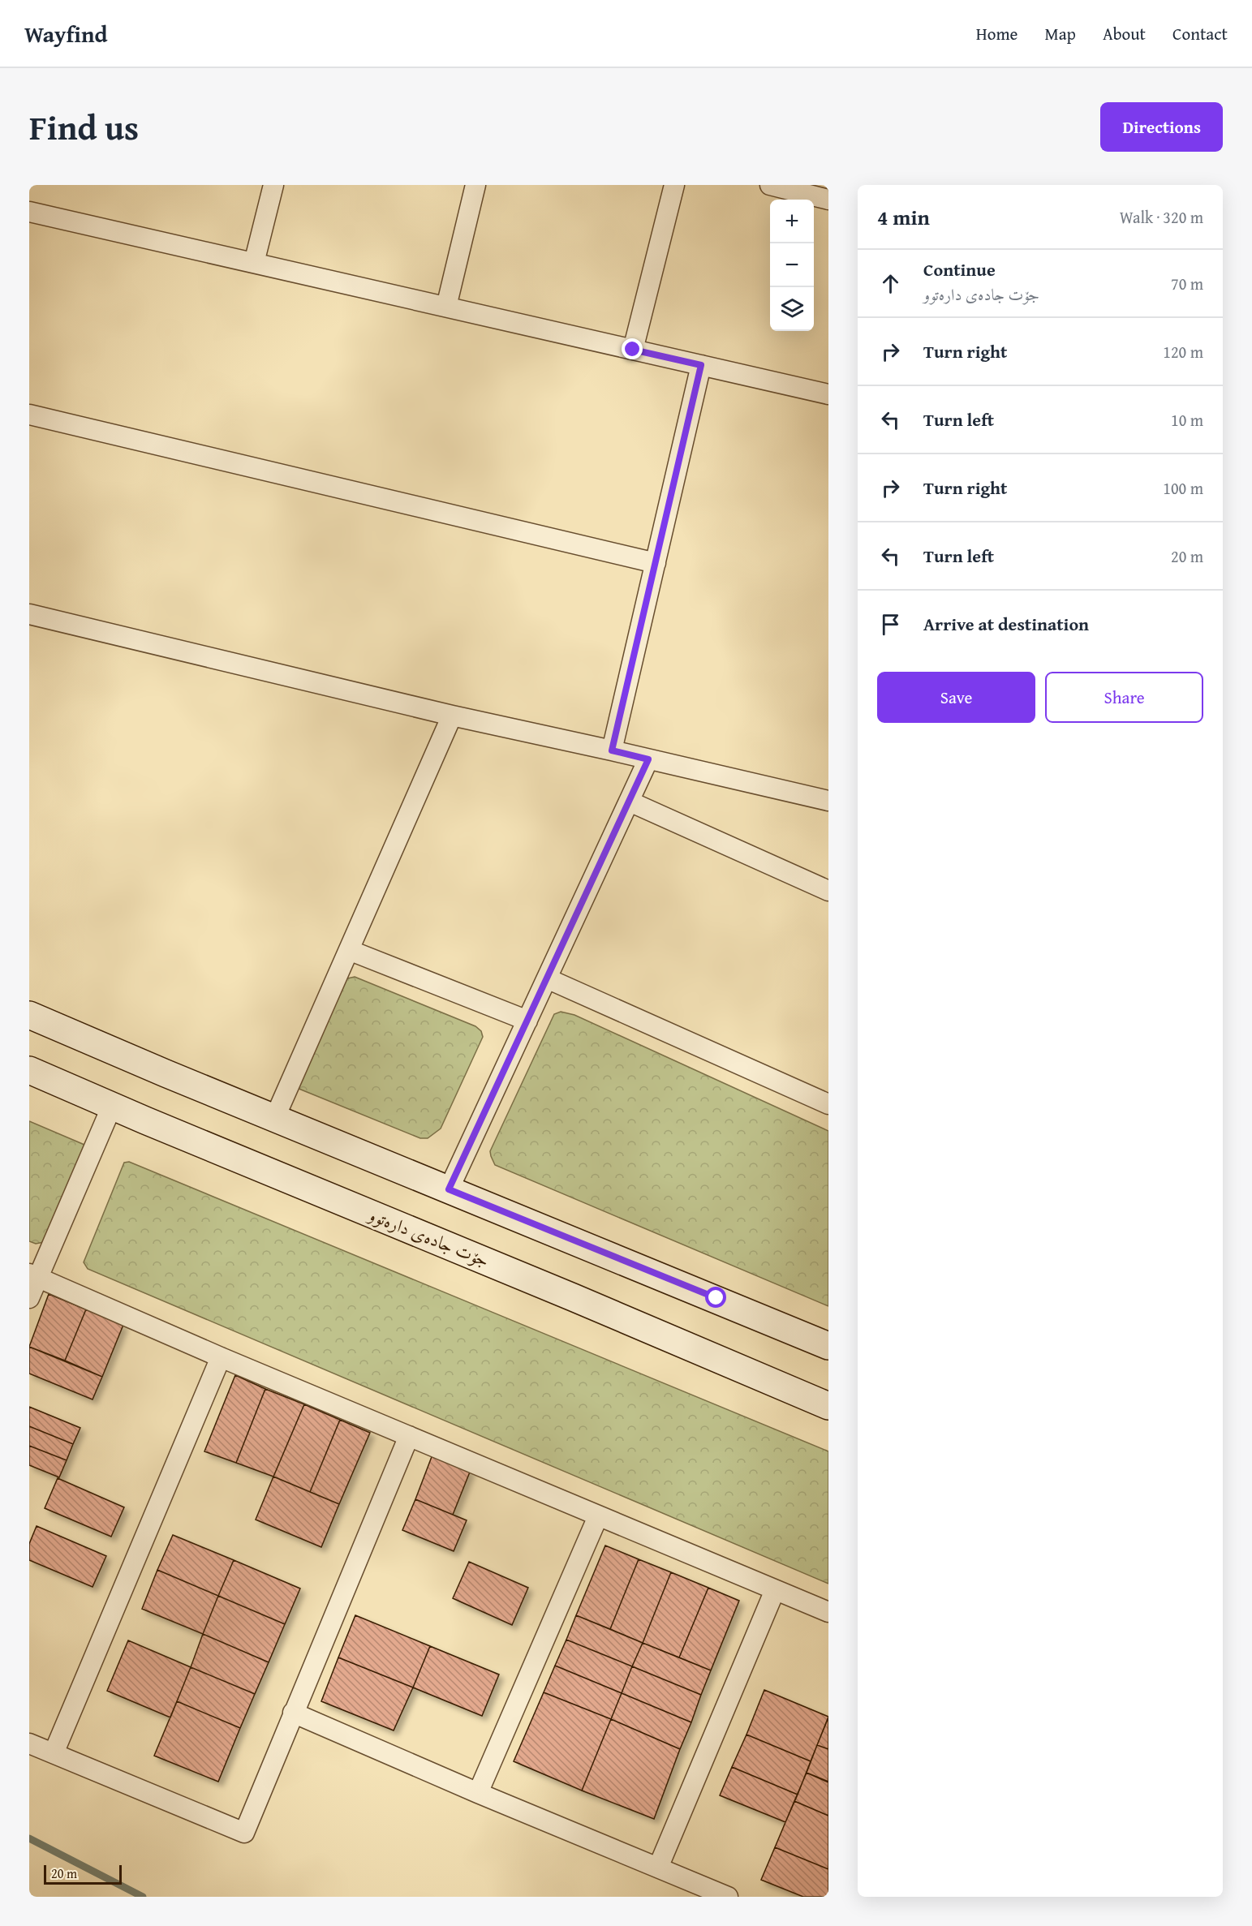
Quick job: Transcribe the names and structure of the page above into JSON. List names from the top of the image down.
{
  "streets": {
    "main road": ["جۆت جادەی دارەتوو"]
  },
  "scale_bar": "20 m",
  "page": {
    "header": "Wayfind",
    "nav": [
      "Home",
      "Map",
      "About",
      "Contact"
    ],
    "title": "Find us",
    "buttons": [
      "Directions",
      ["Save", "Share"]
    ],
    "heading": ["4 min", "Walk · 320 m"],
    "map_buttons": ["+", "−"],
    "list": [
      ["Continue", "جۆت جادەی دارەتوو", "70 m"],
      ["Turn right", "120 m"],
      ["Turn left", "10 m"],
      ["Turn right", "100 m"],
      ["Turn left", "20 m"],
      "Arrive at destination"
    ],
    "scale": "20 m"
  }
}
